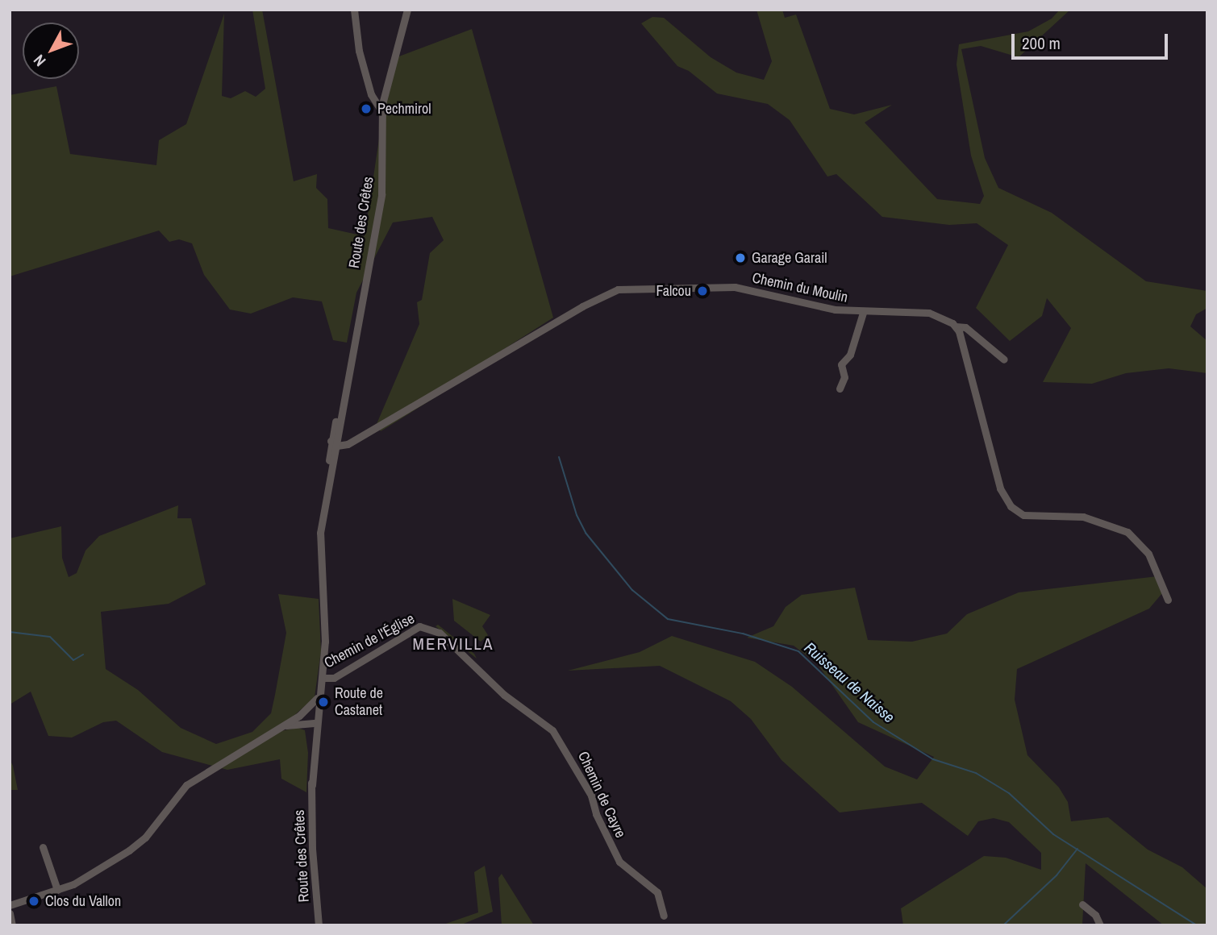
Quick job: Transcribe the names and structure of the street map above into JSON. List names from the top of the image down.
{
  "streets": {
    "street": [
      "Route des Crêtes",
      "Chemin du Moulin",
      "Chemin de l'Église",
      "Chemin de Cayre"
    ]
  },
  "crossings": [
    ["Route des Crêtes", "Chemin du Moulin"],
    ["Route des Crêtes", "Chemin de l'Église"],
    ["Chemin de l'Église", "Chemin de Cayre"]
  ],
  "districts": ["MERVILLA"],
  "water": ["Ruisseau de Naisse"],
  "places": [
    "Pechmirol",
    "Garage Garail",
    "Falcou",
    "Route de Castanet",
    "Clos du Vallon"
  ],
  "scale_bar": "200 m",
  "north": "bottom left"
}
